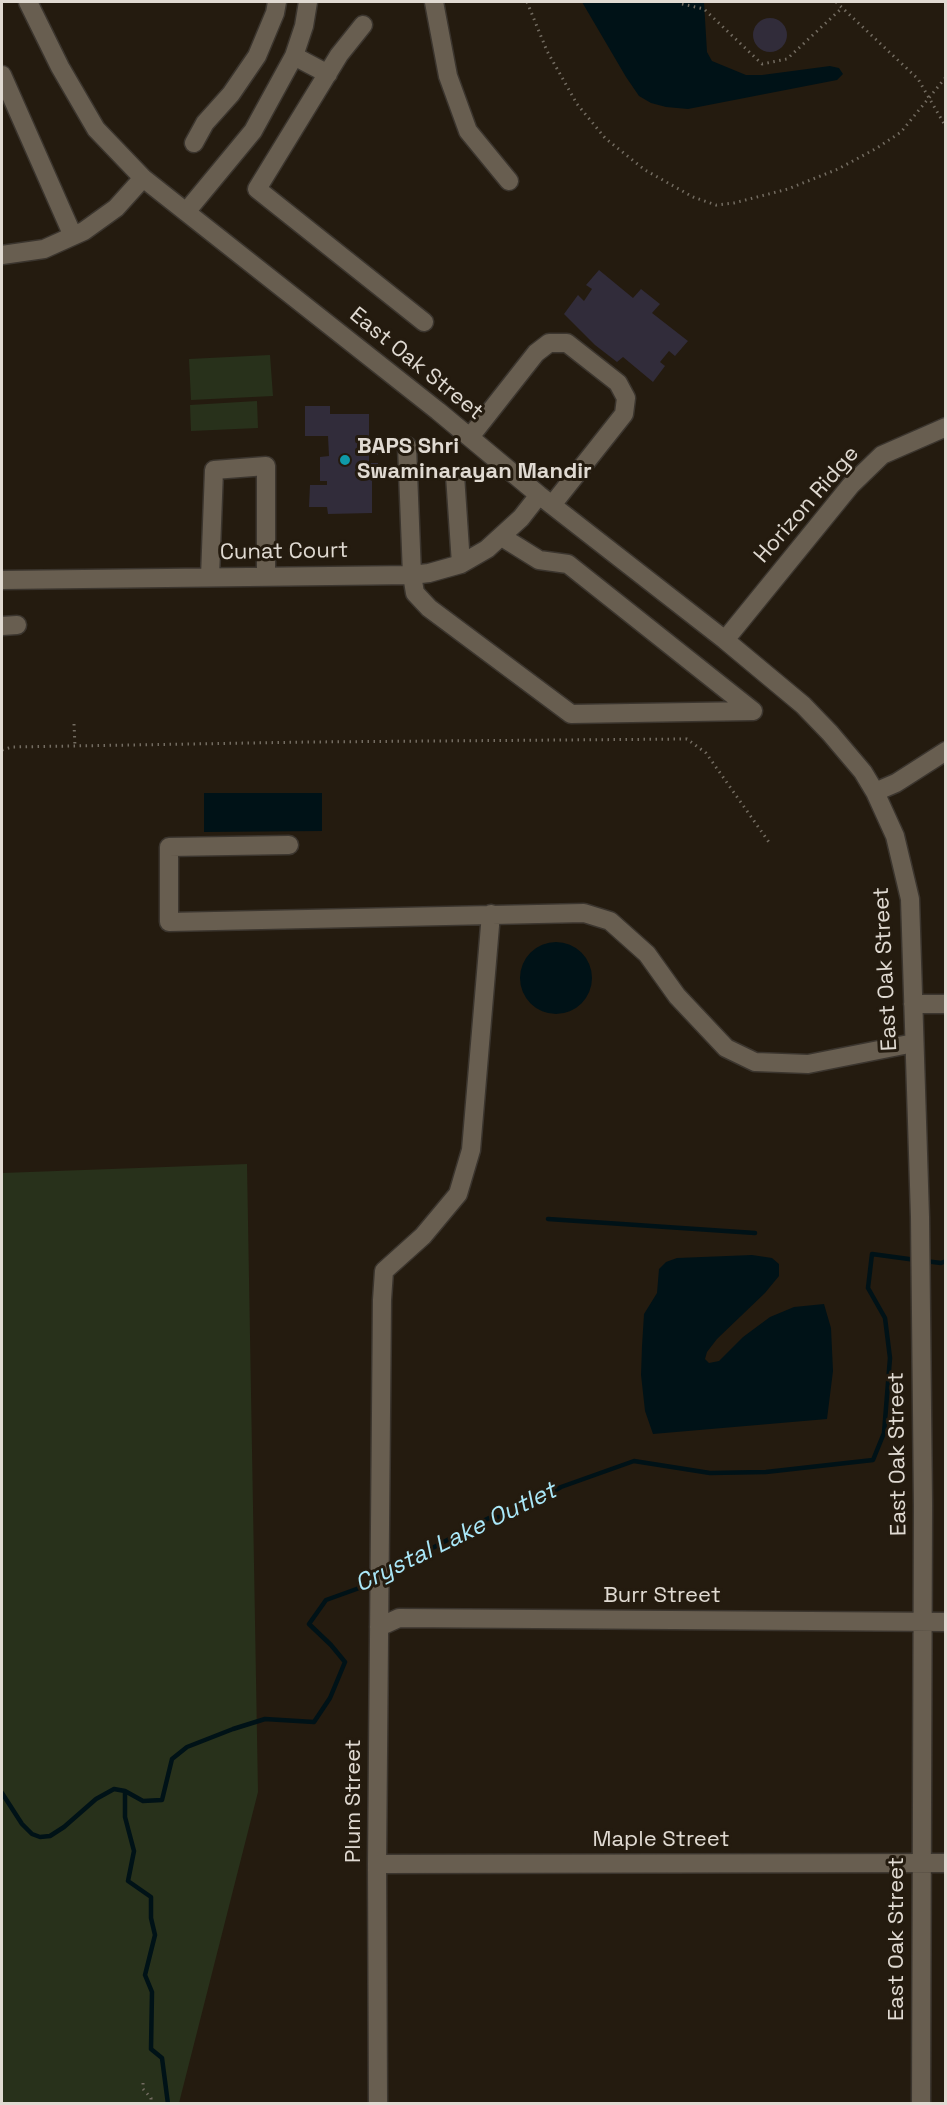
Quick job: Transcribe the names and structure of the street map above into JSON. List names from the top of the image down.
{
  "streets": {
    "street": [
      "East Oak Street",
      "Horizon Ridge",
      "Cunat Court",
      "Burr Street",
      "Plum Street",
      "Maple Street"
    ]
  },
  "crossings": [
    ["East Oak Street", "Horizon Ridge"],
    ["East Oak Street", "Cunat Court"],
    ["East Oak Street", "Burr Street"],
    ["East Oak Street", "Maple Street"],
    ["Burr Street", "Plum Street"],
    ["Plum Street", "Maple Street"]
  ],
  "water": ["Crystal Lake Outlet"],
  "places": ["BAPS Shri Swaminarayan Mandir"]
}
